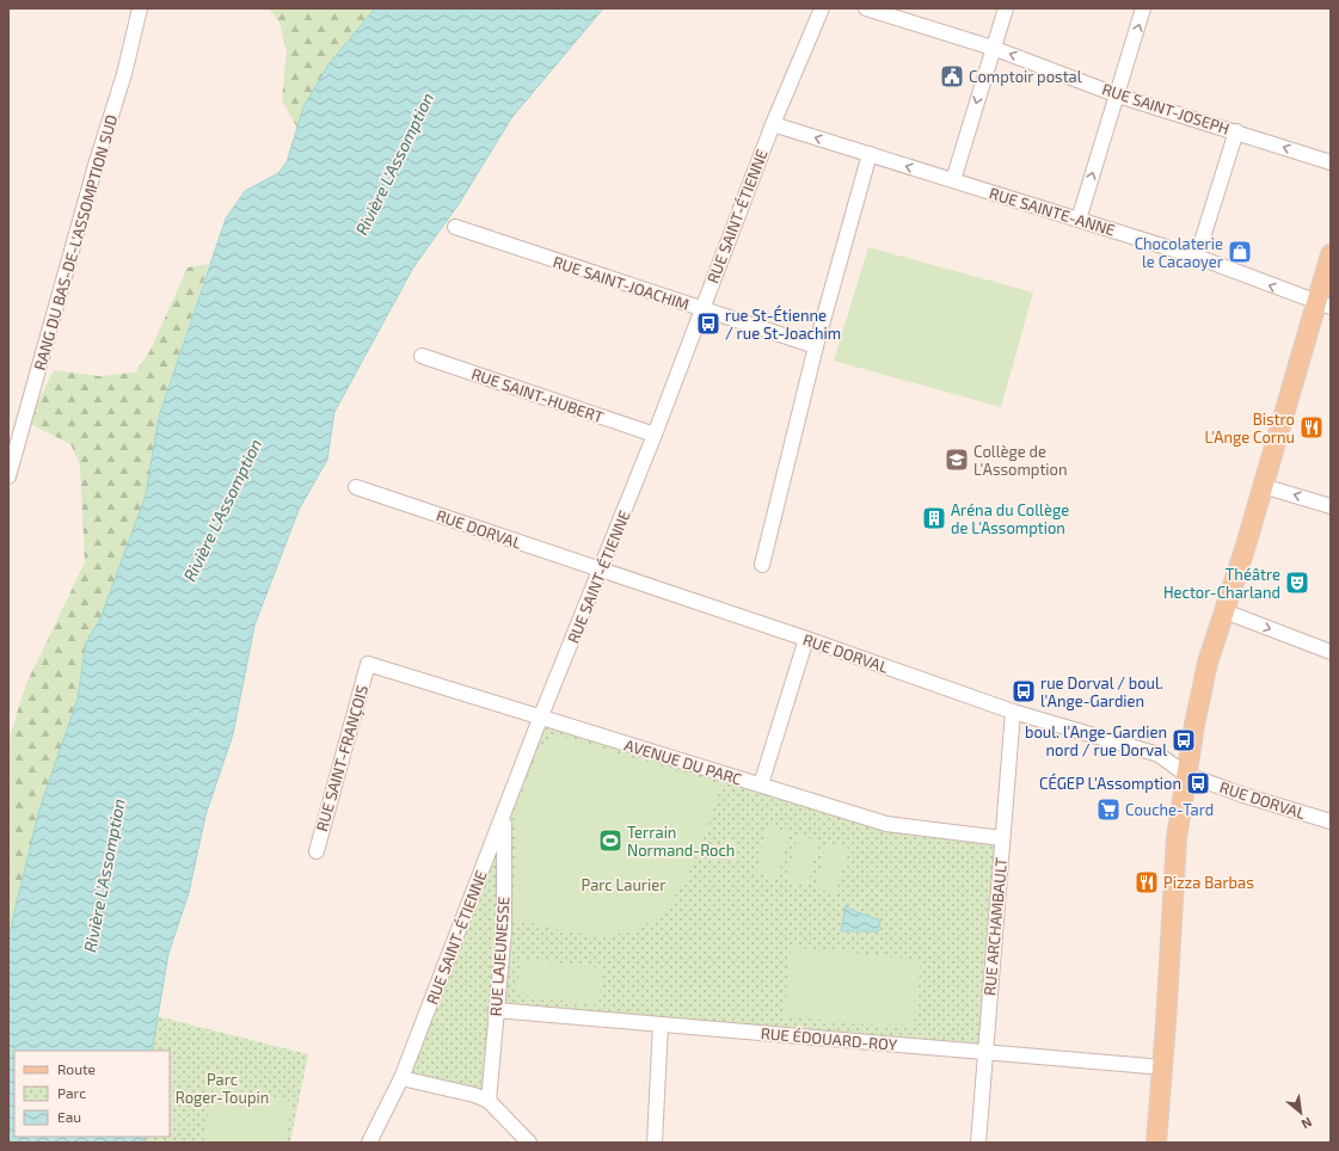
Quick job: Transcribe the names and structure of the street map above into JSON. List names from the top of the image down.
{
  "streets": {
    "street": [
      "RUE SAINT-JOSEPH",
      "RUE SAINTE-ANNE",
      "RUE SAINT-ÉTIENNE",
      "RANG DU BAS-DE-L'ASSOMPTION SUD",
      "RUE SAINT-JOACHIM",
      "RUE SAINT-HUBERT",
      "RUE DORVAL",
      "RUE SAINT-FRANÇOIS",
      "AVENUE DU PARC",
      "RUE ARCHAMBAULT",
      "RUE LAJEUNESSE",
      "RUE ÉDOUARD-ROY"
    ]
  },
  "crossings": [
    ["RUE SAINTE-ANNE", "RUE SAINT-ÉTIENNE"],
    ["RUE SAINT-ÉTIENNE", "RUE SAINT-JOACHIM"],
    ["RUE SAINT-ÉTIENNE", "RUE SAINT-HUBERT"],
    ["RUE SAINT-ÉTIENNE", "RUE DORVAL"],
    ["RUE SAINT-ÉTIENNE", "AVENUE DU PARC"],
    ["RUE SAINT-ÉTIENNE", "RUE LAJEUNESSE"],
    ["RUE DORVAL", "RUE ARCHAMBAULT"],
    ["RUE SAINT-FRANÇOIS", "AVENUE DU PARC"],
    ["AVENUE DU PARC", "RUE ARCHAMBAULT"],
    ["RUE ARCHAMBAULT", "RUE ÉDOUARD-ROY"],
    ["RUE LAJEUNESSE", "RUE ÉDOUARD-ROY"]
  ],
  "one_way": ["RUE SAINT-JOSEPH", "RUE SAINTE-ANNE"],
  "water": ["Rivière L'Assomption"],
  "parks": ["Parc Laurier", "Parc Roger-Toupin"],
  "places": {
    "public building": ["Comptoir postal"],
    "shop": ["Chocolaterie le Cacaoyer"],
    "bus stop": [
      "rue St-Étienne / rue St-Joachim",
      "rue Dorval / boul. l'Ange-Gardien",
      "boul. l'Ange-Gardien nord / rue Dorval",
      "CÉGEP L'Assomption"
    ],
    "restaurant": ["Bistro L'Ange Cornu", "Pizza Barbas"],
    "school or university": ["Collège de L'Assomption"],
    "building": ["Aréna du Collège de L'Assomption"],
    "theatre": ["Théâtre Hector-Charland"],
    "supermarket": ["Couche-Tard"],
    "sports": ["Terrain Normand-Roch"]
  },
  "legend": ["Route", "Parc", "Eau"],
  "north": "bottom right"
}
